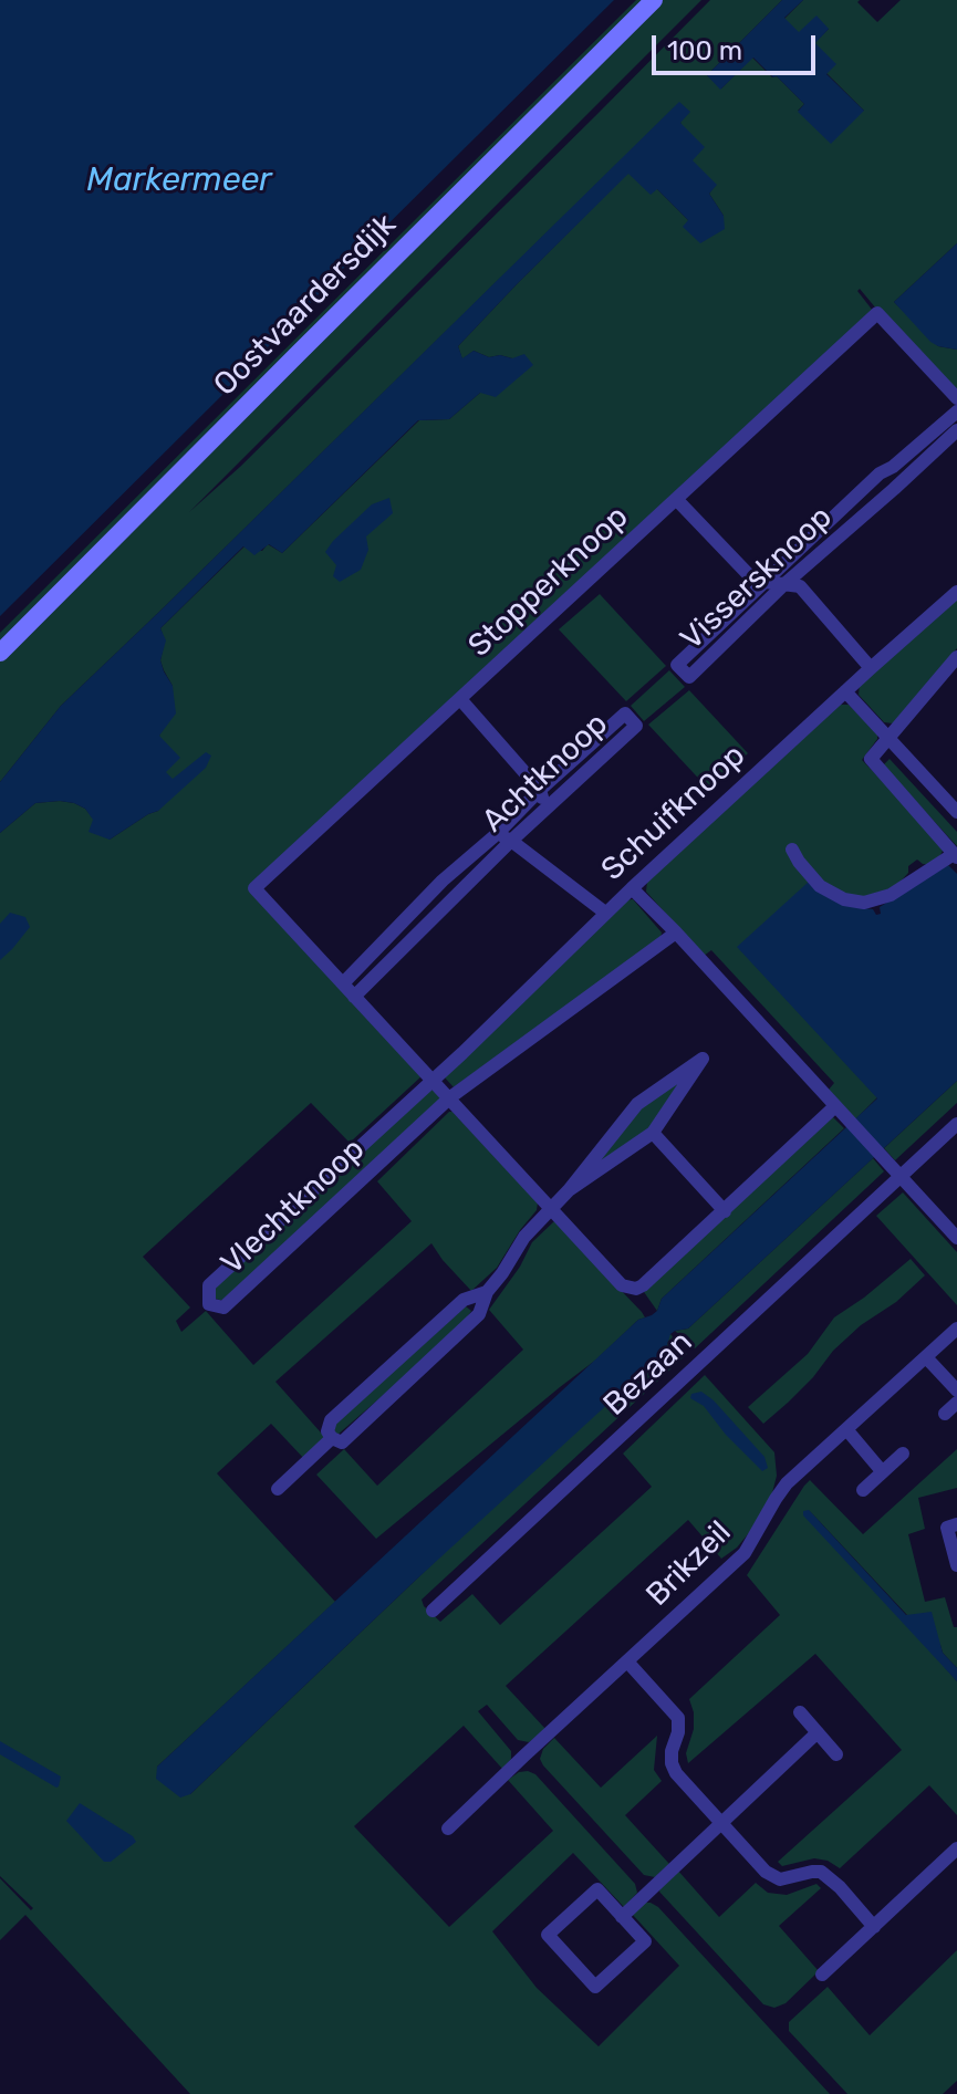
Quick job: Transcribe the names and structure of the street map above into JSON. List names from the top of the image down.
{
  "streets": {
    "main road": ["Oostvaardersdijk"],
    "street": [
      "Vissersknoop",
      "Stopperknoop",
      "Achtknoop",
      "Schuifknoop",
      "Vlechtknoop",
      "Bezaan",
      "Brikzeil"
    ]
  },
  "crossings": [
    ["Stopperknoop", "Achtknoop"],
    ["Schuifknoop", "Vlechtknoop"]
  ],
  "water": ["Markermeer"],
  "scale_bar": "100 m"
}
